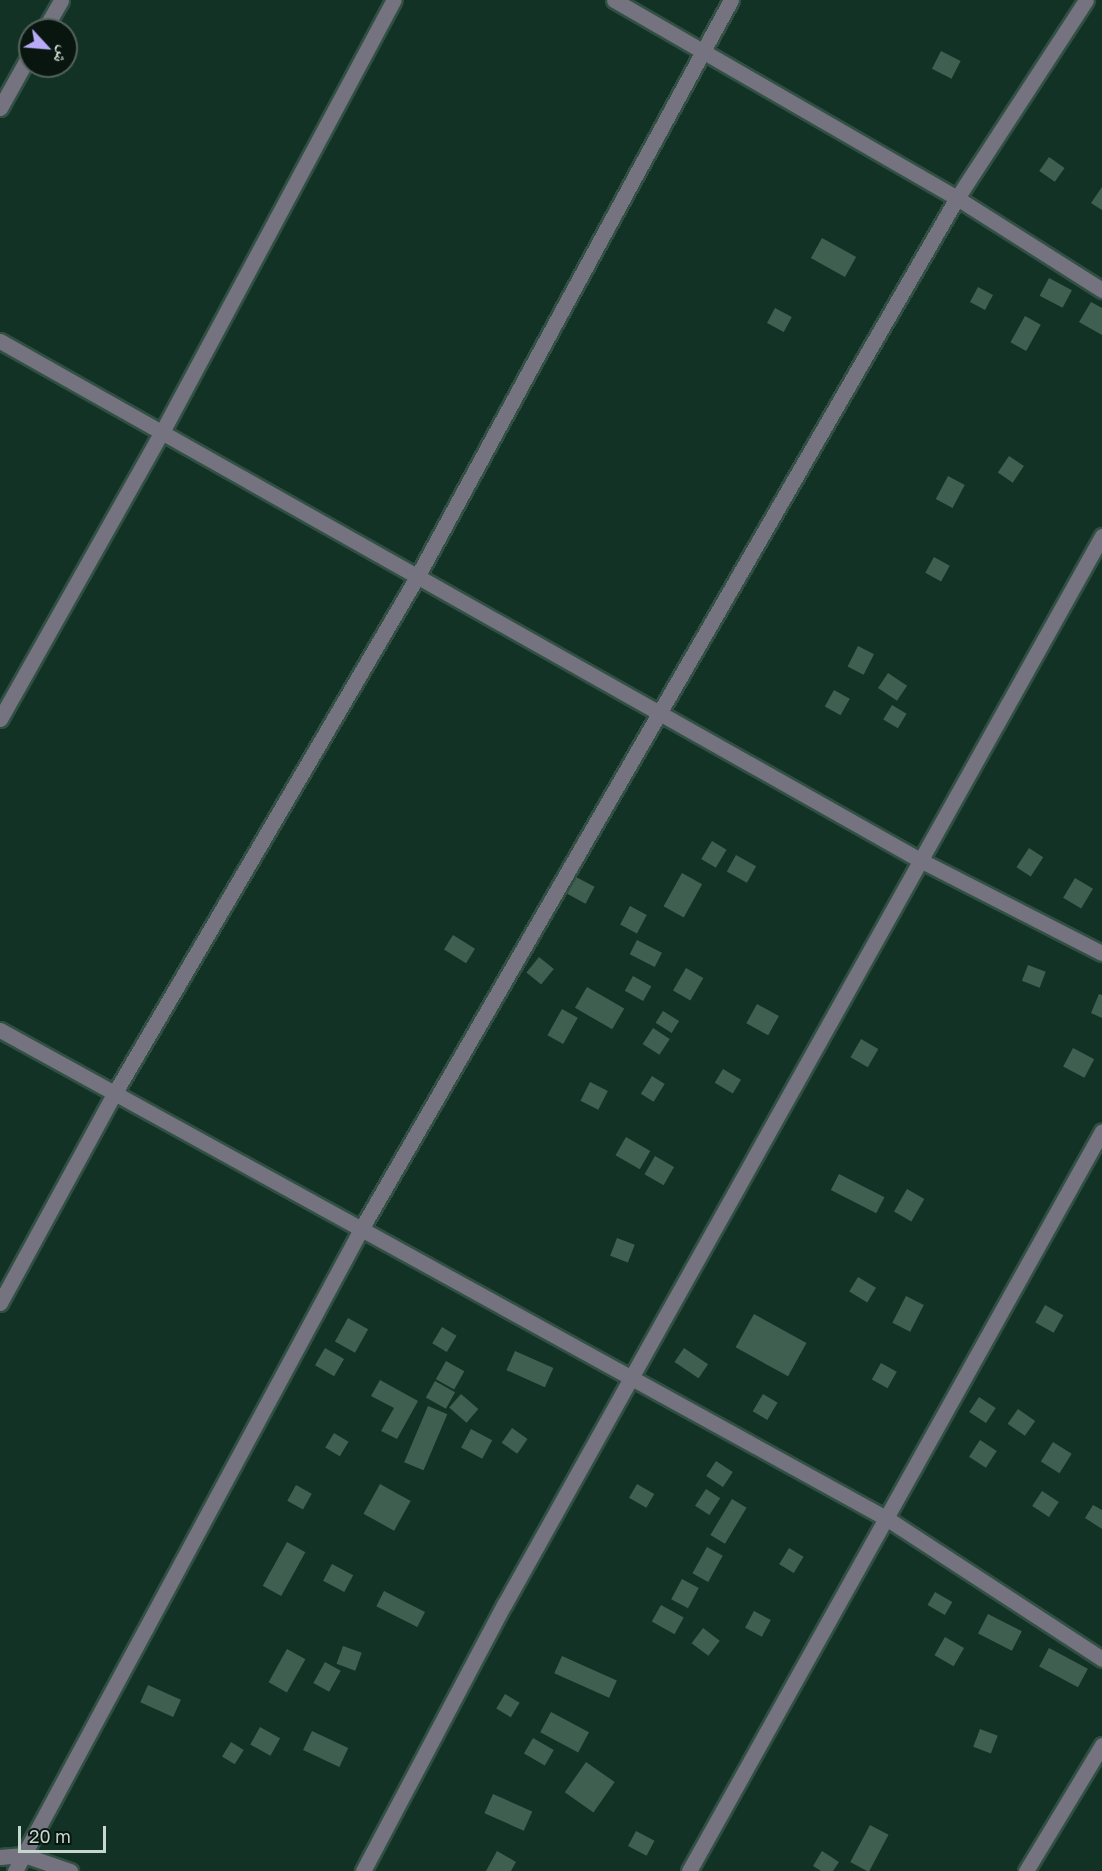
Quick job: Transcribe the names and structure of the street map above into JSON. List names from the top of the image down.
{
  "scale_bar": "20 m",
  "north": "bottom right"
}
